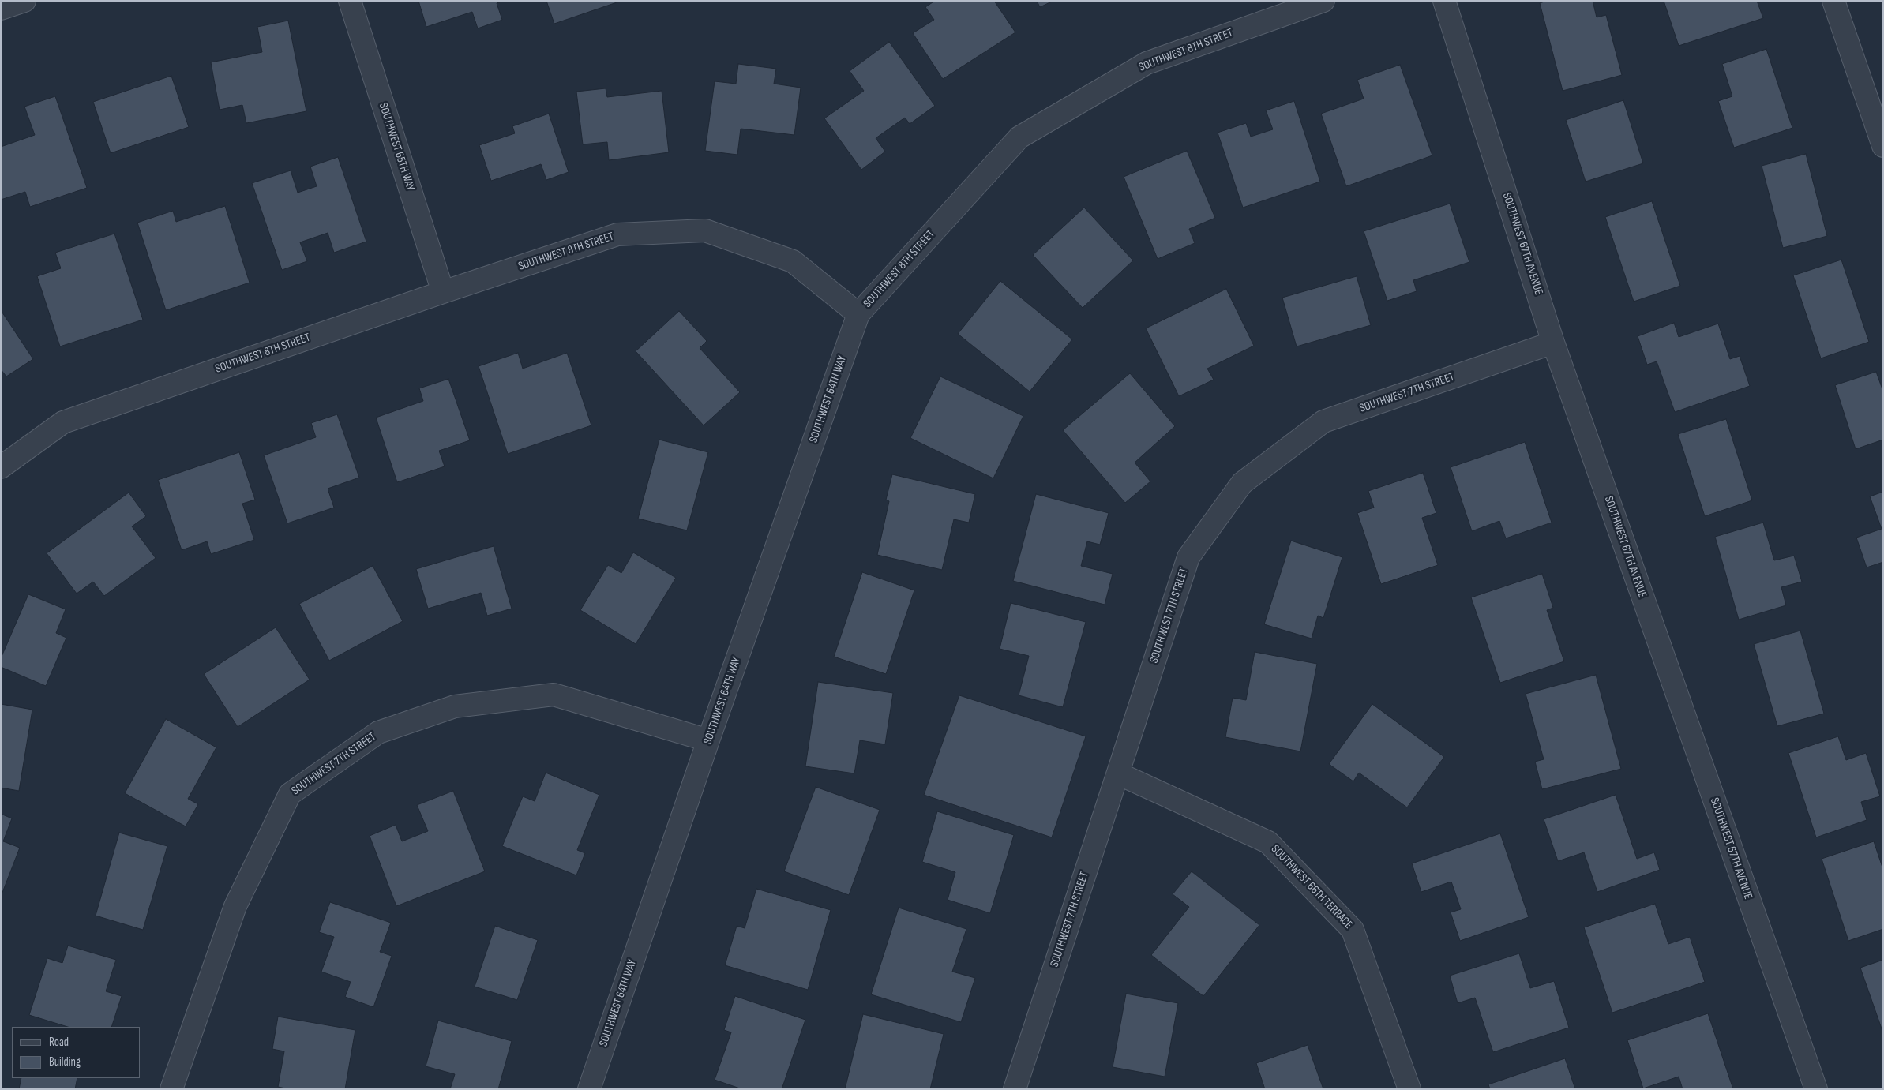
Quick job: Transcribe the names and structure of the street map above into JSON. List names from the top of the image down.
{
  "streets": {
    "street": [
      "SOUTHWEST 8TH STREET",
      "SOUTHWEST 65TH WAY",
      "SOUTHWEST 67TH AVENUE",
      "SOUTHWEST 7TH STREET",
      "SOUTHWEST 64TH WAY",
      "SOUTHWEST 66TH TERRACE"
    ]
  },
  "crossings": [
    ["SOUTHWEST 8TH STREET", "SOUTHWEST 65TH WAY"],
    ["SOUTHWEST 8TH STREET", "SOUTHWEST 64TH WAY"],
    ["SOUTHWEST 67TH AVENUE", "SOUTHWEST 7TH STREET"],
    ["SOUTHWEST 7TH STREET", "SOUTHWEST 64TH WAY"],
    ["SOUTHWEST 7TH STREET", "SOUTHWEST 66TH TERRACE"]
  ],
  "legend": ["Road", "Building"]
}
